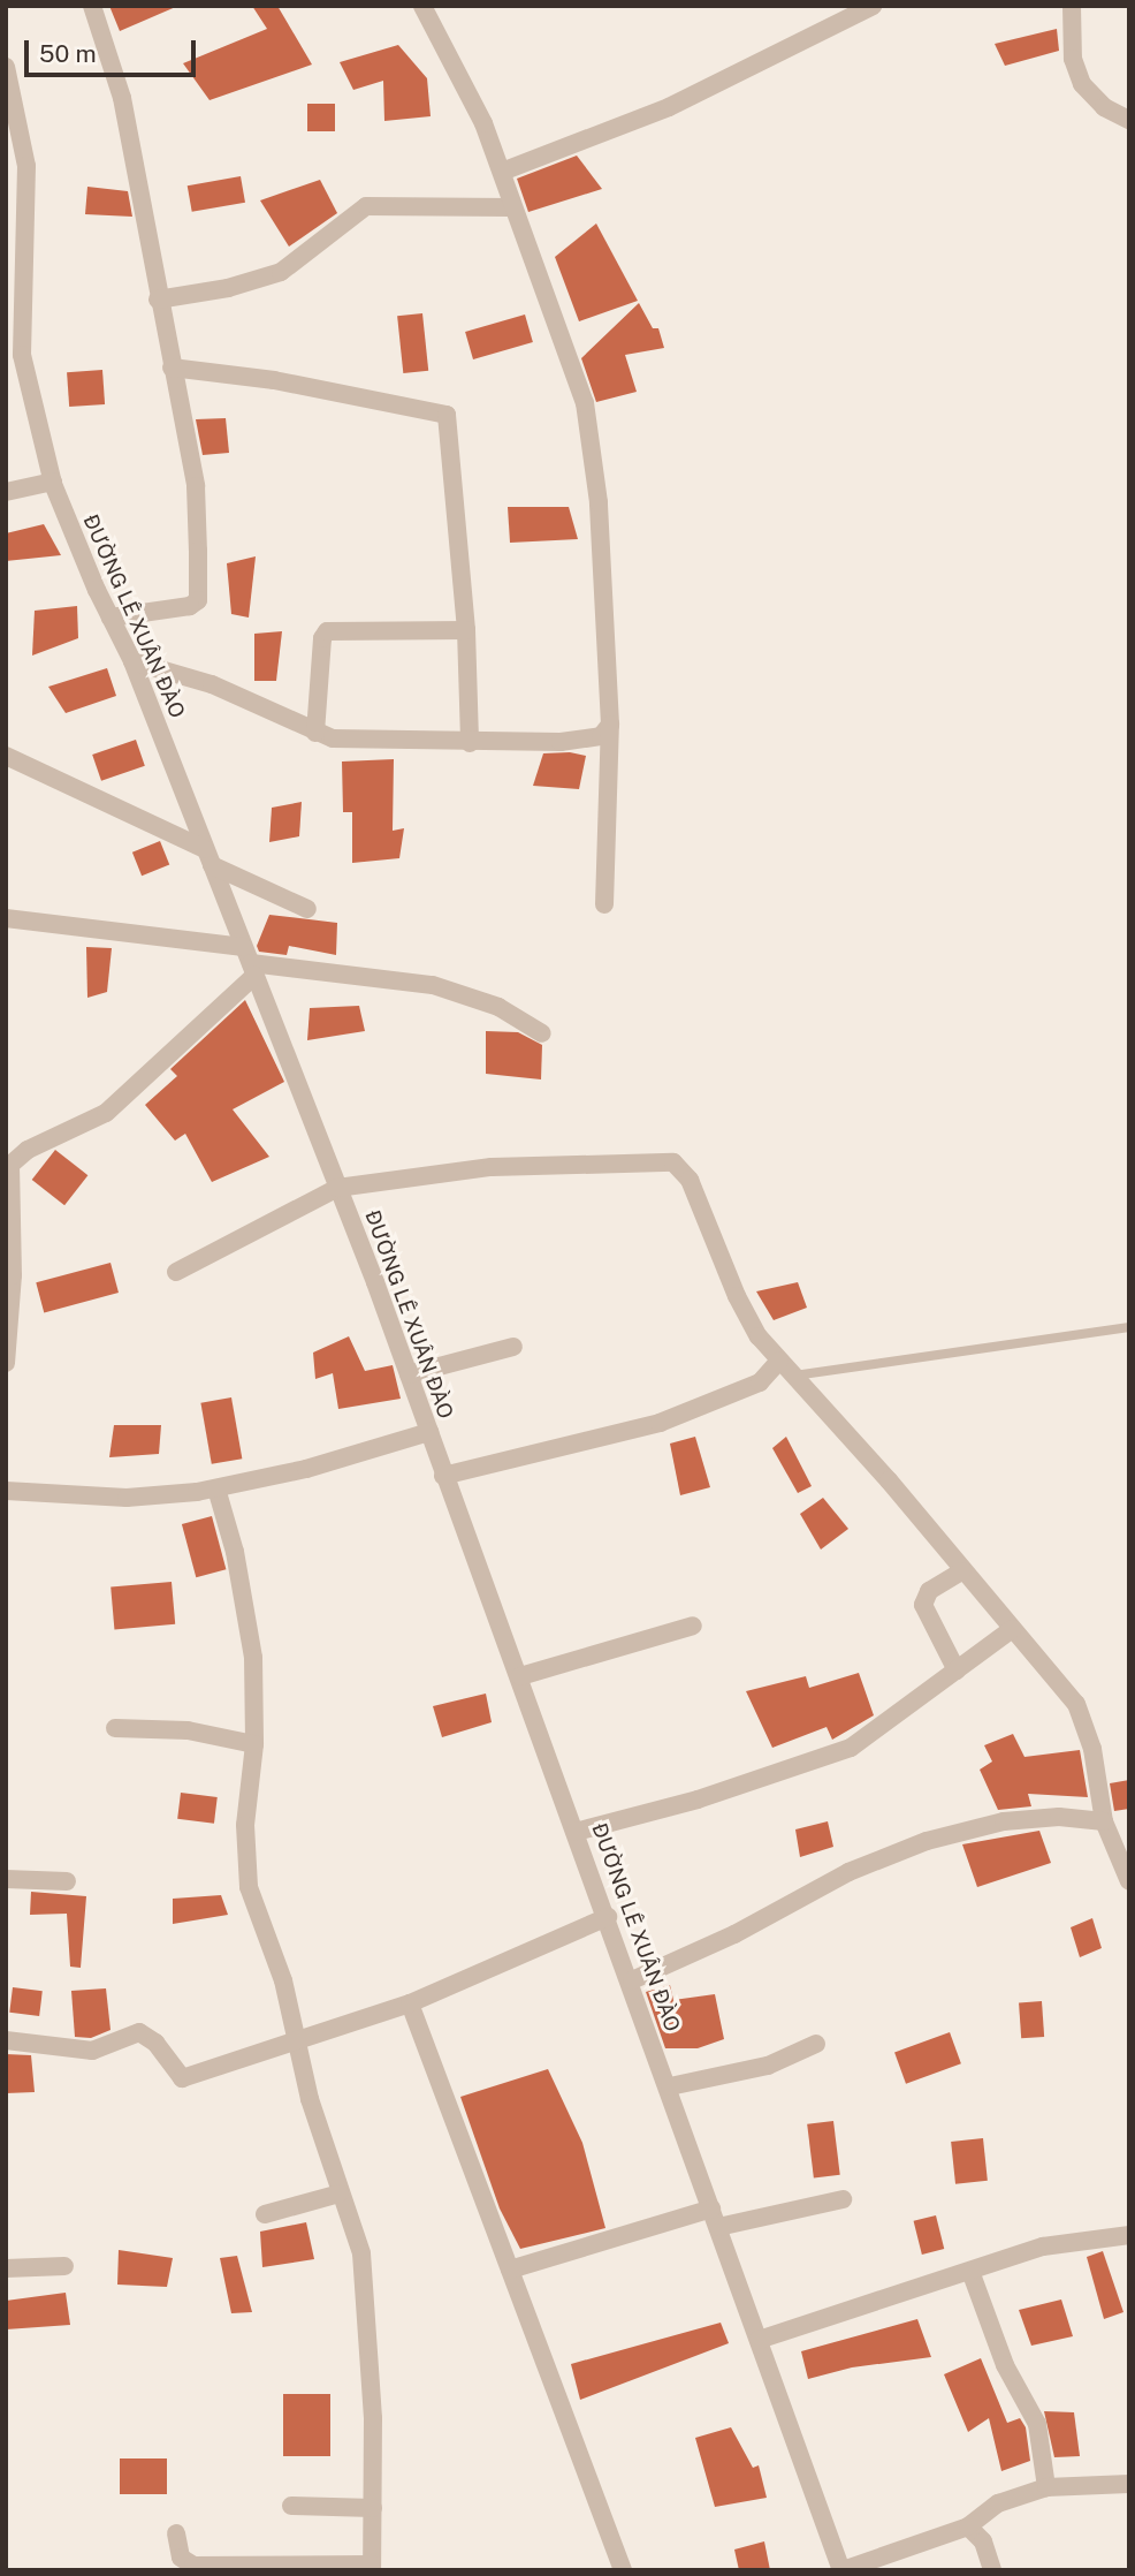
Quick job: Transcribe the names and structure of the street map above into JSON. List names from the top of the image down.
{
  "streets": {
    "street": ["ĐƯỜNG LÊ XUÂN ĐÀO"]
  },
  "scale_bar": "50 m"
}
